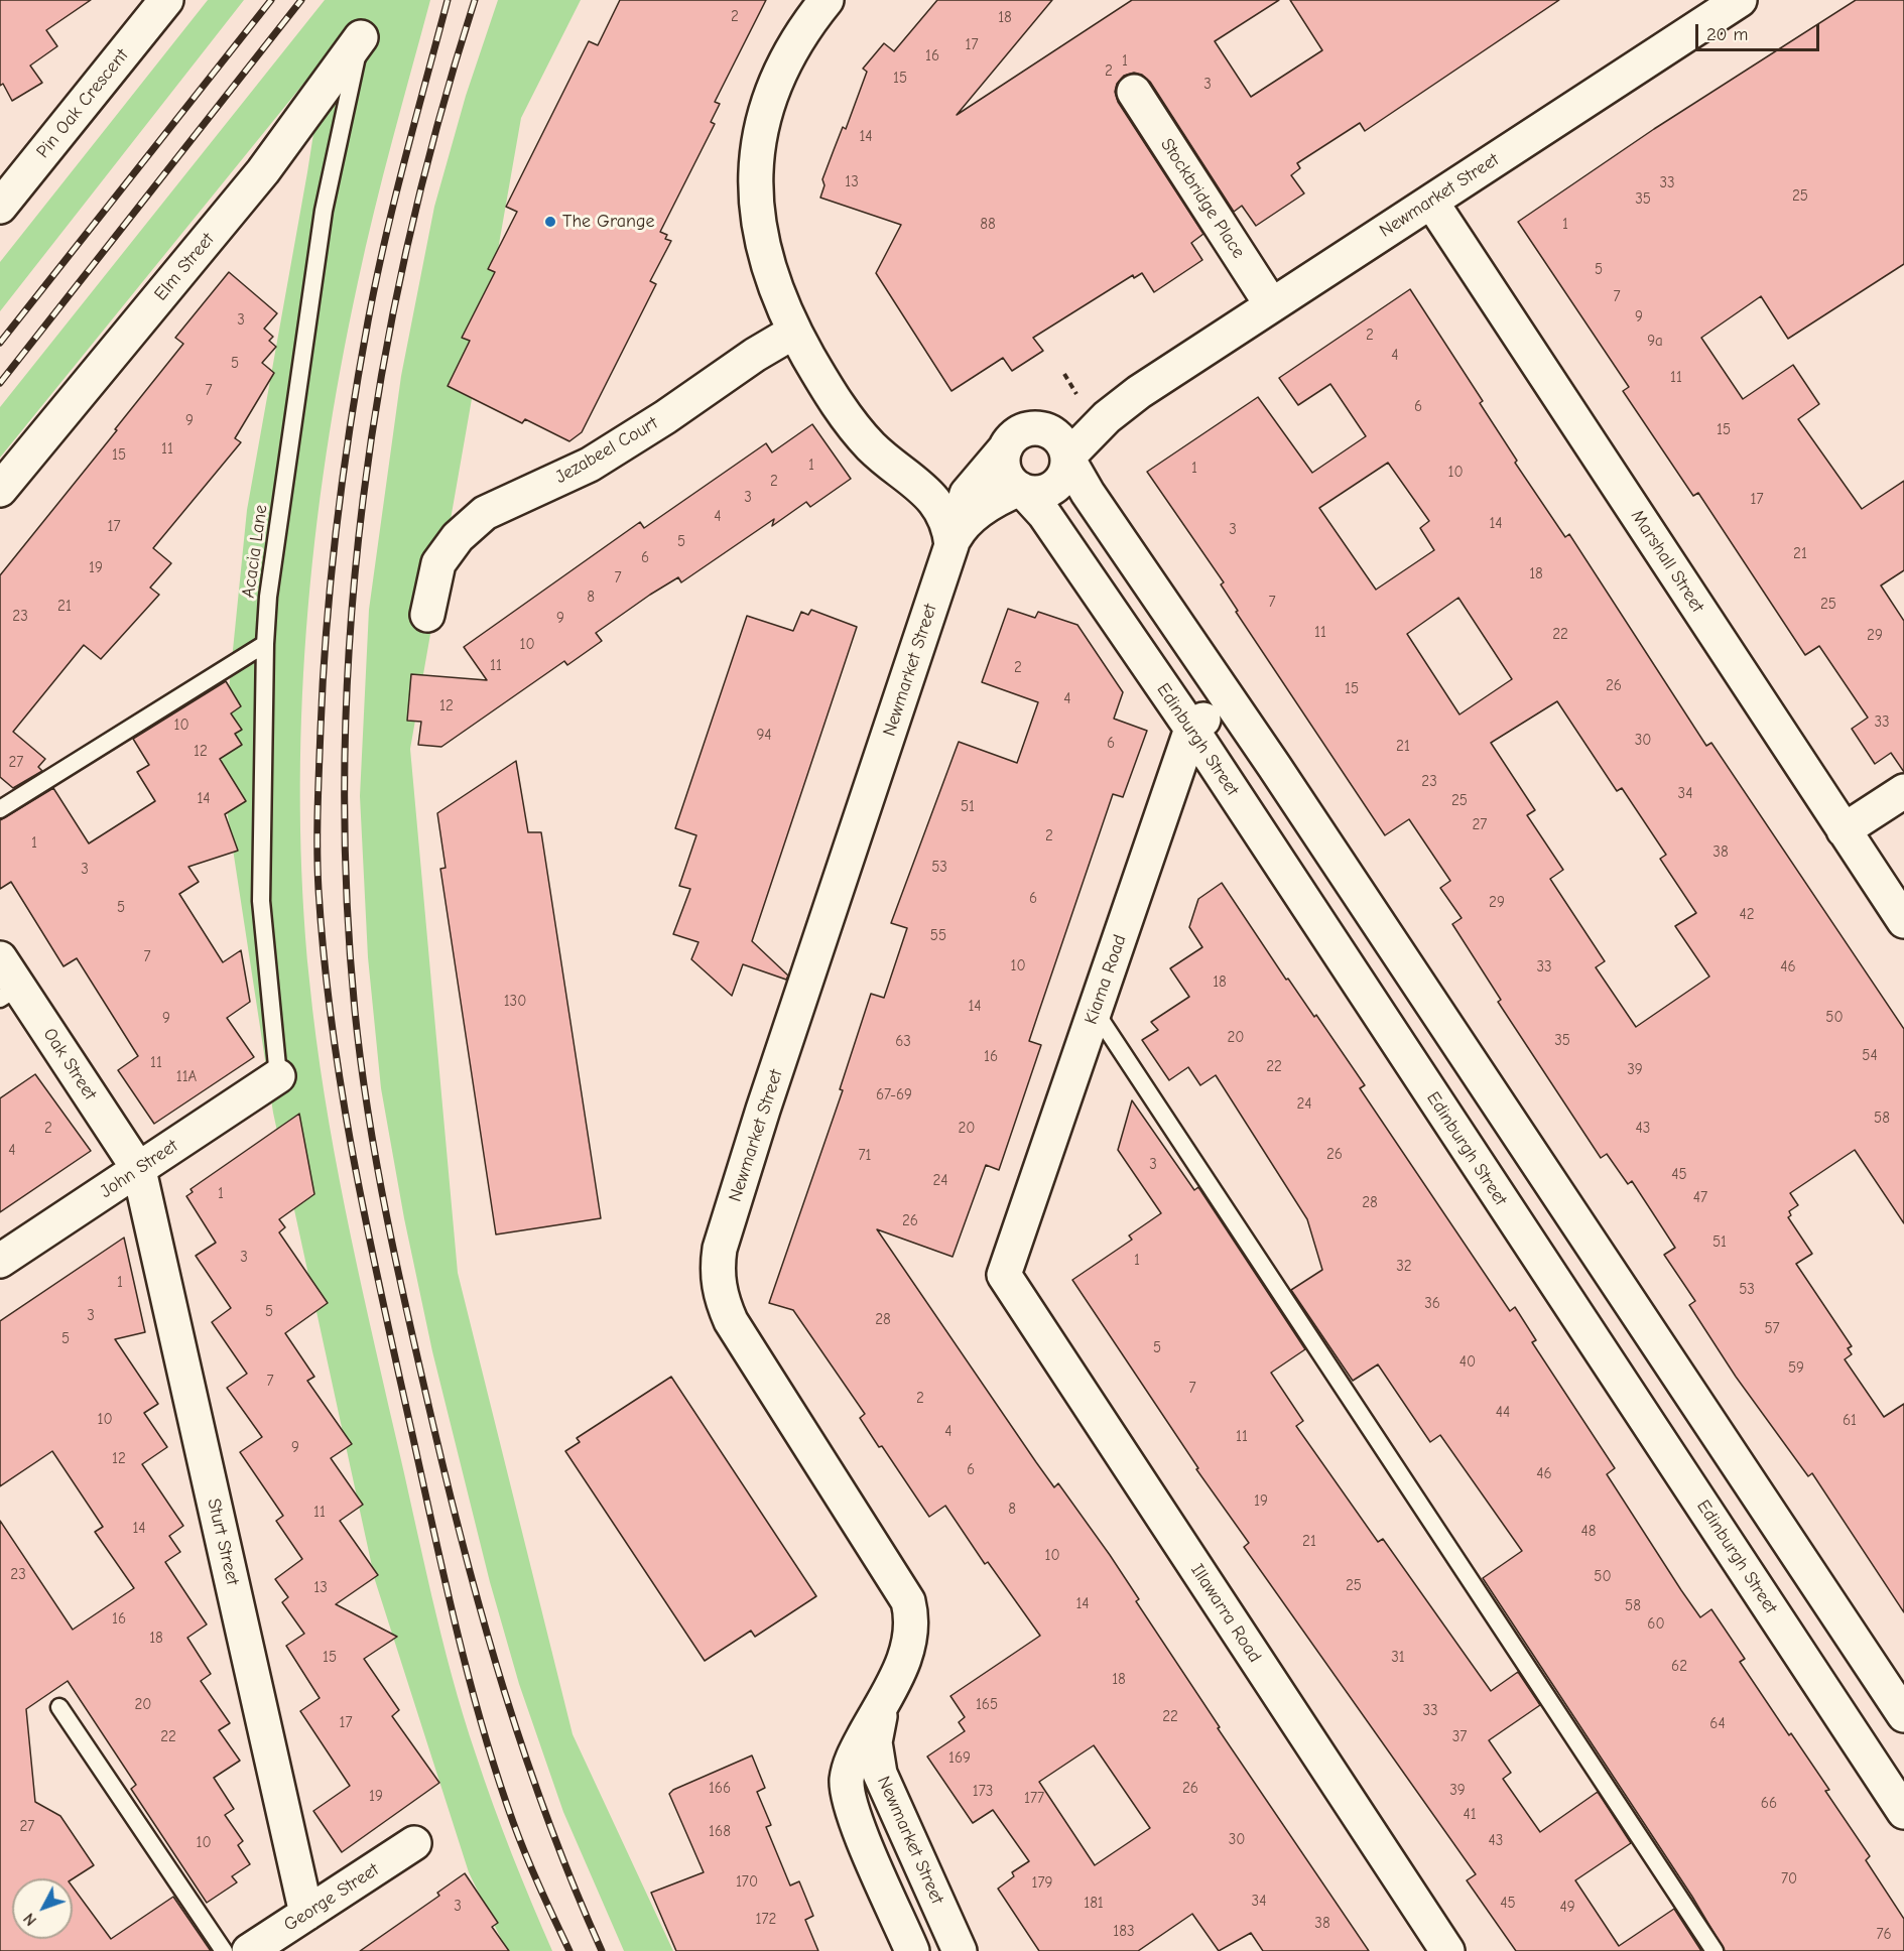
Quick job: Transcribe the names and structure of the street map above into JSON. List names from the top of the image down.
{
  "streets": {
    "street": [
      "Pin Oak Crescent",
      "Newmarket Street",
      "Stockbridge Place",
      "Elm Street",
      "Jezabeel Court",
      "Marshall Street",
      "Edinburgh Street",
      "Kiama Road",
      "Oak Street",
      "John Street",
      "Sturt Street",
      "Illawarra Road",
      "George Street"
    ],
    "lane": ["Acacia Lane"]
  },
  "crossings": [
    ["Newmarket Street", "Stockbridge Place"],
    ["Newmarket Street", "Marshall Street"],
    ["Newmarket Street", "Edinburgh Street"],
    ["Elm Street", "Acacia Lane"],
    ["Acacia Lane", "John Street"],
    ["Edinburgh Street", "Kiama Road"],
    ["Kiama Road", "Illawarra Road"],
    ["Oak Street", "John Street"],
    ["Oak Street", "Sturt Street"],
    ["John Street", "Sturt Street"],
    ["Sturt Street", "George Street"]
  ],
  "places": ["The Grange"],
  "house_numbers": [
    "2",
    "18",
    "17",
    "16",
    "1",
    "2",
    "15",
    "3",
    "14",
    "13",
    "33",
    "25",
    "35",
    "88",
    "1",
    "5",
    "7",
    "9",
    "3",
    "2",
    "9a",
    "4",
    "5",
    "11",
    "7",
    "6",
    "9",
    "15",
    "11",
    "15",
    "1",
    "1",
    "10",
    "2",
    "3",
    "17",
    "4",
    "14",
    "17",
    "3",
    "5",
    "21",
    "6",
    "19",
    "18",
    "7",
    "8",
    "7",
    "25",
    "21",
    "23",
    "9",
    "11",
    "22",
    "29",
    "10",
    "11",
    "2",
    "26",
    "15",
    "4",
    "12",
    "33",
    "10",
    "94",
    "30",
    "6",
    "21",
    "12",
    "27",
    "23",
    "34",
    "14",
    "25",
    "51",
    "27",
    "2",
    "1",
    "38",
    "53",
    "3",
    "6",
    "29",
    "5",
    "42",
    "55",
    "7",
    "10",
    "33",
    "46",
    "18",
    "130",
    "14",
    "50",
    "9",
    "20",
    "35",
    "63",
    "54",
    "16",
    "11",
    "22",
    "39",
    "11A",
    "67-69",
    "24",
    "58",
    "2",
    "20",
    "43",
    "4",
    "26",
    "71",
    "3",
    "45",
    "24",
    "1",
    "47",
    "28",
    "26",
    "51",
    "3",
    "1",
    "32",
    "1",
    "53",
    "36",
    "5",
    "3",
    "28",
    "57",
    "5",
    "5",
    "40",
    "59",
    "7",
    "7",
    "2",
    "44",
    "10",
    "61",
    "4",
    "11",
    "9",
    "12",
    "6",
    "46",
    "19",
    "8",
    "11",
    "14",
    "48",
    "21",
    "10",
    "23",
    "50",
    "25",
    "13",
    "14",
    "58",
    "16",
    "60",
    "18",
    "15",
    "31",
    "62",
    "18",
    "20",
    "165",
    "33",
    "22",
    "17",
    "64",
    "22",
    "37",
    "169",
    "166",
    "26",
    "39",
    "173",
    "19",
    "177",
    "66",
    "41",
    "27",
    "168",
    "30",
    "43",
    "10",
    "70",
    "170",
    "179",
    "34",
    "181",
    "45",
    "3",
    "49",
    "172",
    "38",
    "183",
    "76"
  ],
  "scale_bar": "20 m",
  "north": "bottom left"
}
